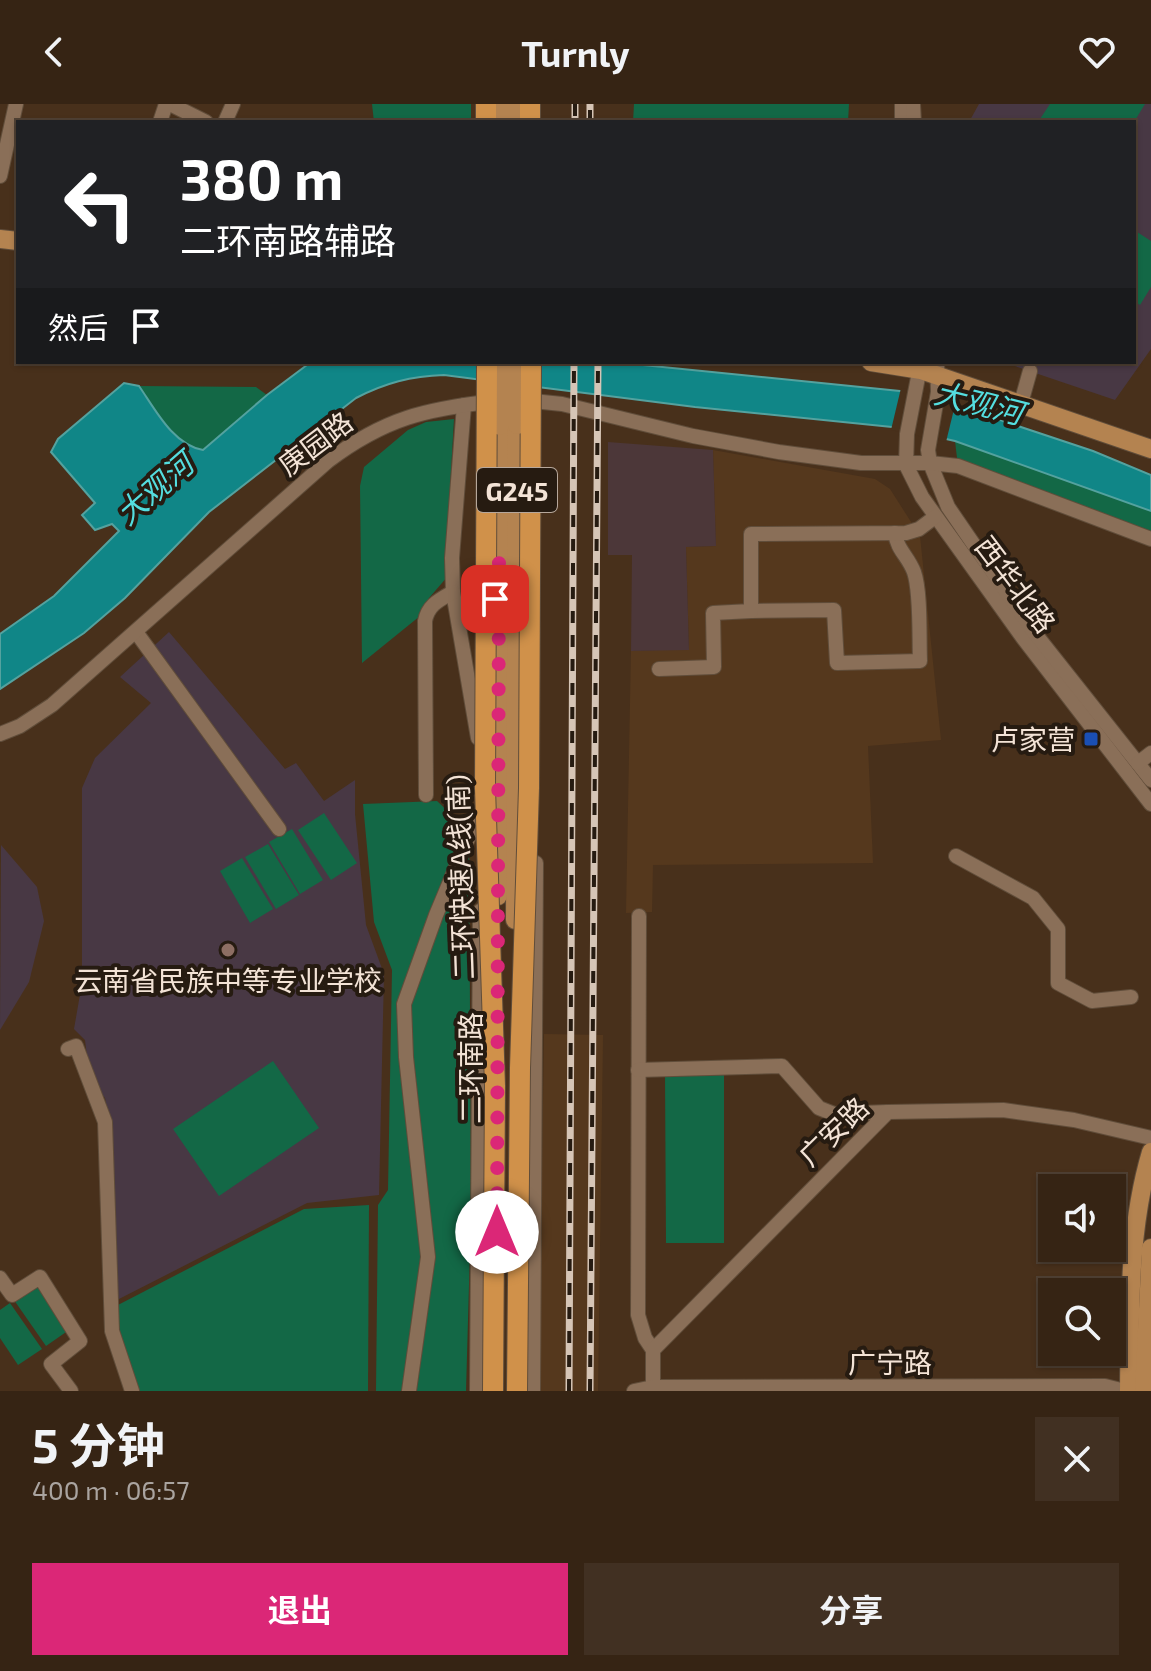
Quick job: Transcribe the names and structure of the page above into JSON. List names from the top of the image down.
{
  "streets": {
    "highway": ["二环快速A线(南)"],
    "main road": ["G245", "二环南路"],
    "street": [
      "庚园路",
      "西华北路",
      "广安路",
      "广宁路"
    ]
  },
  "crossings": [
    ["庚园路", "西华北路"],
    ["二环快速A线(南)", "二环南路"]
  ],
  "water": ["大观河"],
  "places": {
    "transit": ["卢家营"],
    "other": ["云南省民族中等专业学校"]
  },
  "page": {
    "header": "Turnly",
    "turn": ["380 m", "二环南路辅路"],
    "then": "然后",
    "heading": ["5 分钟", "400 m · 06:57"],
    "buttons": ["退出", "分享"]
  }
}
